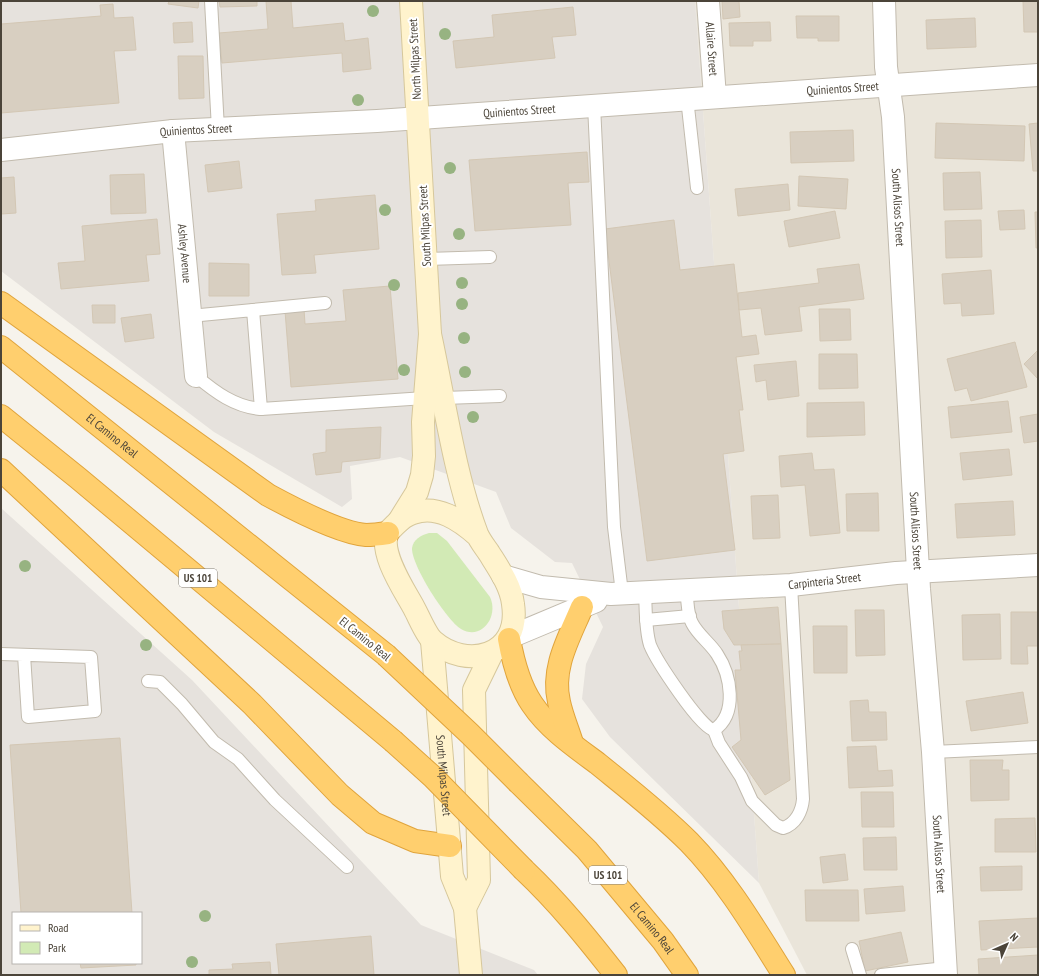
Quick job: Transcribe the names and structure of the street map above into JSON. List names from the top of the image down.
{
  "streets": {
    "highway": ["El Camino Real", "US 101"],
    "main road": ["North Milpas Street", "South Milpas Street"],
    "street": [
      "Allaire Street",
      "Quinientos Street",
      "South Alisos Street",
      "Ashley Avenue",
      "Carpinteria Street"
    ]
  },
  "crossings": [
    ["Allaire Street", "Quinientos Street"],
    ["North Milpas Street", "Quinientos Street"],
    ["North Milpas Street", "South Milpas Street"],
    ["Quinientos Street", "South Alisos Street"],
    ["Quinientos Street", "South Milpas Street"],
    ["Quinientos Street", "Ashley Avenue"],
    ["South Alisos Street", "Carpinteria Street"],
    ["South Milpas Street", "Carpinteria Street"]
  ],
  "legend": ["Road", "Park"],
  "north": "top right"
}
